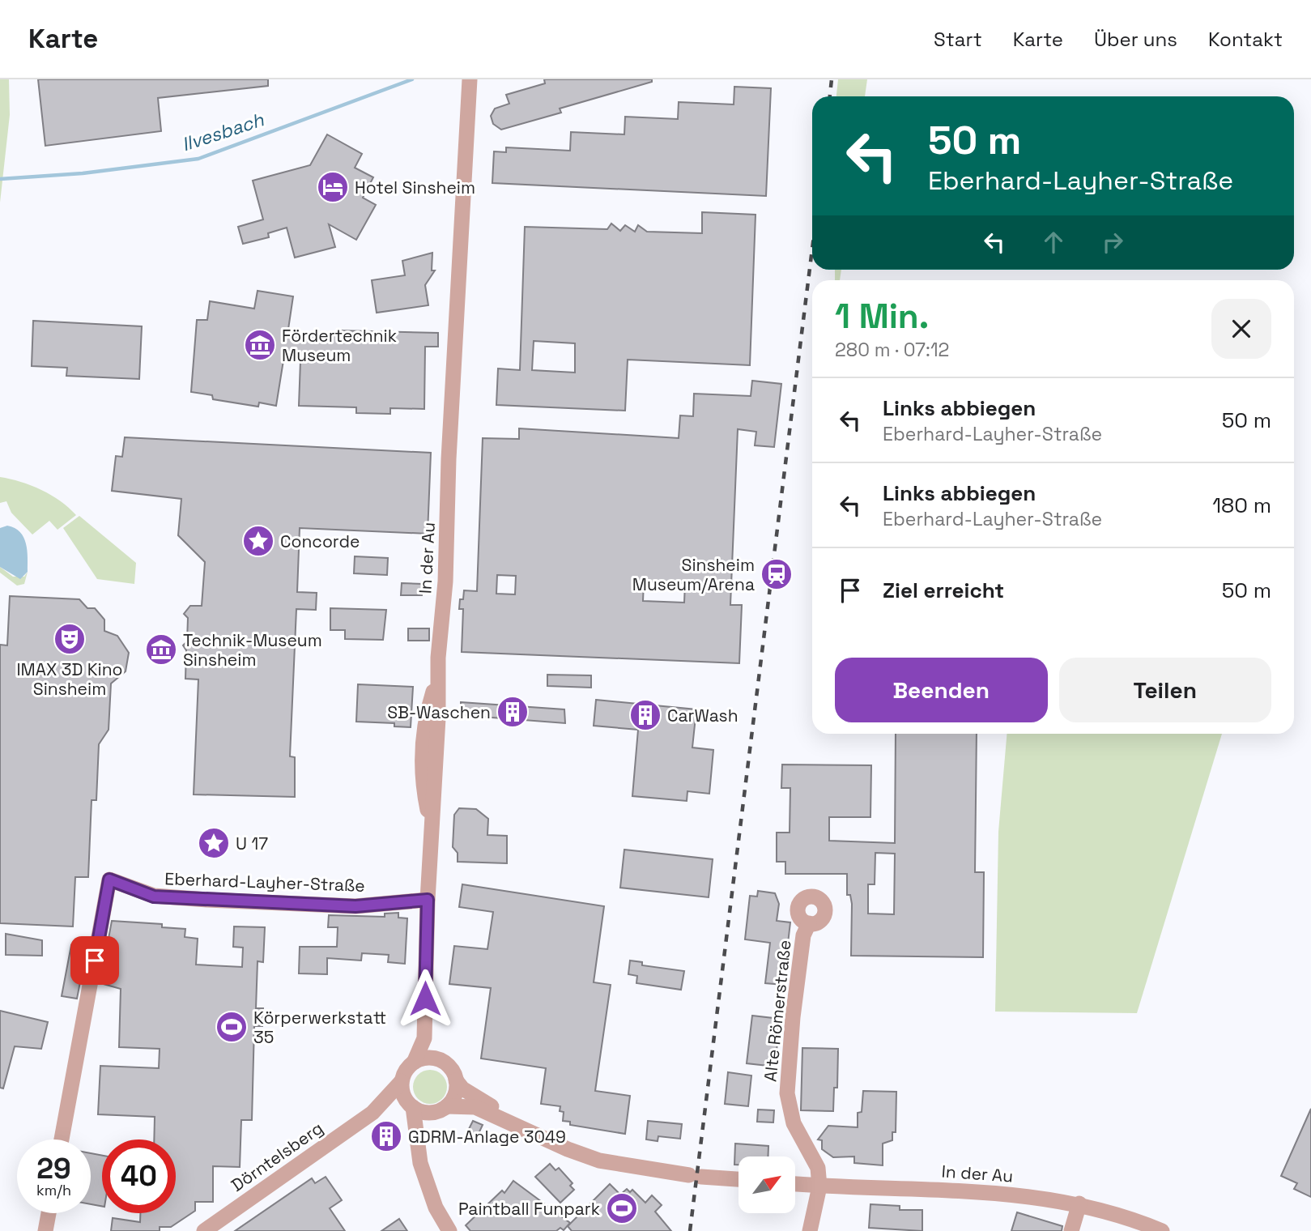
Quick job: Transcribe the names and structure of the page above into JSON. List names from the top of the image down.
{
  "streets": {
    "street": [
      "In der Au",
      "Eberhard-Layher-Straße",
      "Alte Römerstraße",
      "Dörntelsberg"
    ]
  },
  "crossings": [
    ["In der Au", "Eberhard-Layher-Straße"],
    ["In der Au", "Alte Römerstraße"],
    ["In der Au", "Dörntelsberg"]
  ],
  "water": ["Ilvesbach"],
  "places": {
    "hotel": ["Hotel Sinsheim"],
    "museum": ["Fördertechnik Museum", "Technik-Museum Sinsheim"],
    "place": ["Concorde", "U 17"],
    "station": ["Sinsheim Museum/Arena"],
    "theatre": ["IMAX 3D Kino Sinsheim"],
    "building": ["SB-Waschen", "CarWash", "GDRM-Anlage 3049"],
    "sports": ["Körperwerkstatt 35", "Paintball Funpark"]
  },
  "north": "top right",
  "page": {
    "header": "Karte",
    "nav": [
      "Start",
      "Karte",
      "Über uns",
      "Kontakt"
    ],
    "turn": ["50 m", "Eberhard-Layher-Straße"],
    "heading": ["1 Min.", "280 m · 07:12"],
    "list": [
      {
        "name": "Links abbiegen",
        "note": "Eberhard-Layher-Straße",
        "value": "50 m"
      },
      {
        "name": "Links abbiegen",
        "note": "Eberhard-Layher-Straße",
        "value": "180 m"
      },
      {
        "name": "Ziel erreicht",
        "value": "50 m"
      }
    ],
    "buttons": ["Beenden", "Teilen"],
    "speed": "29 km/h",
    "limit": "40"
  }
}
